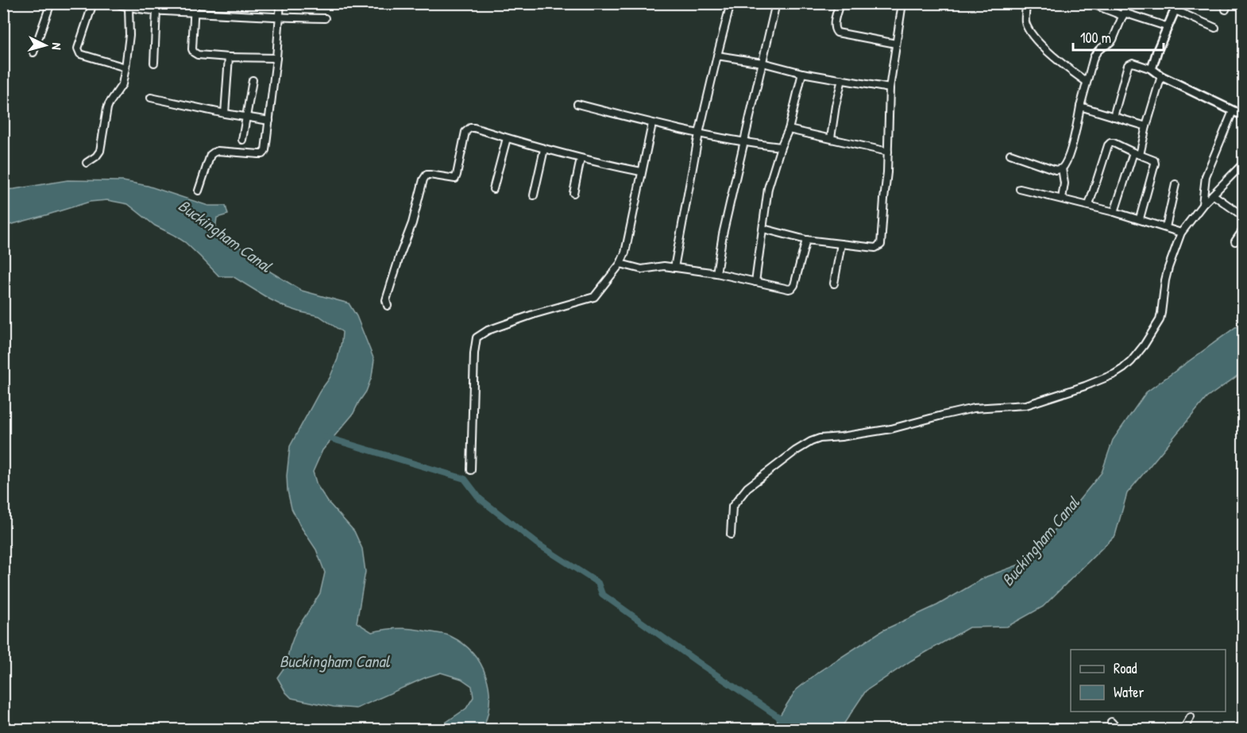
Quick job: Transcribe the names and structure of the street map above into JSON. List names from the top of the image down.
{
  "water": ["Buckingham Canal"],
  "legend": ["Road", "Water"],
  "scale_bar": "100 m",
  "north": "right"
}
